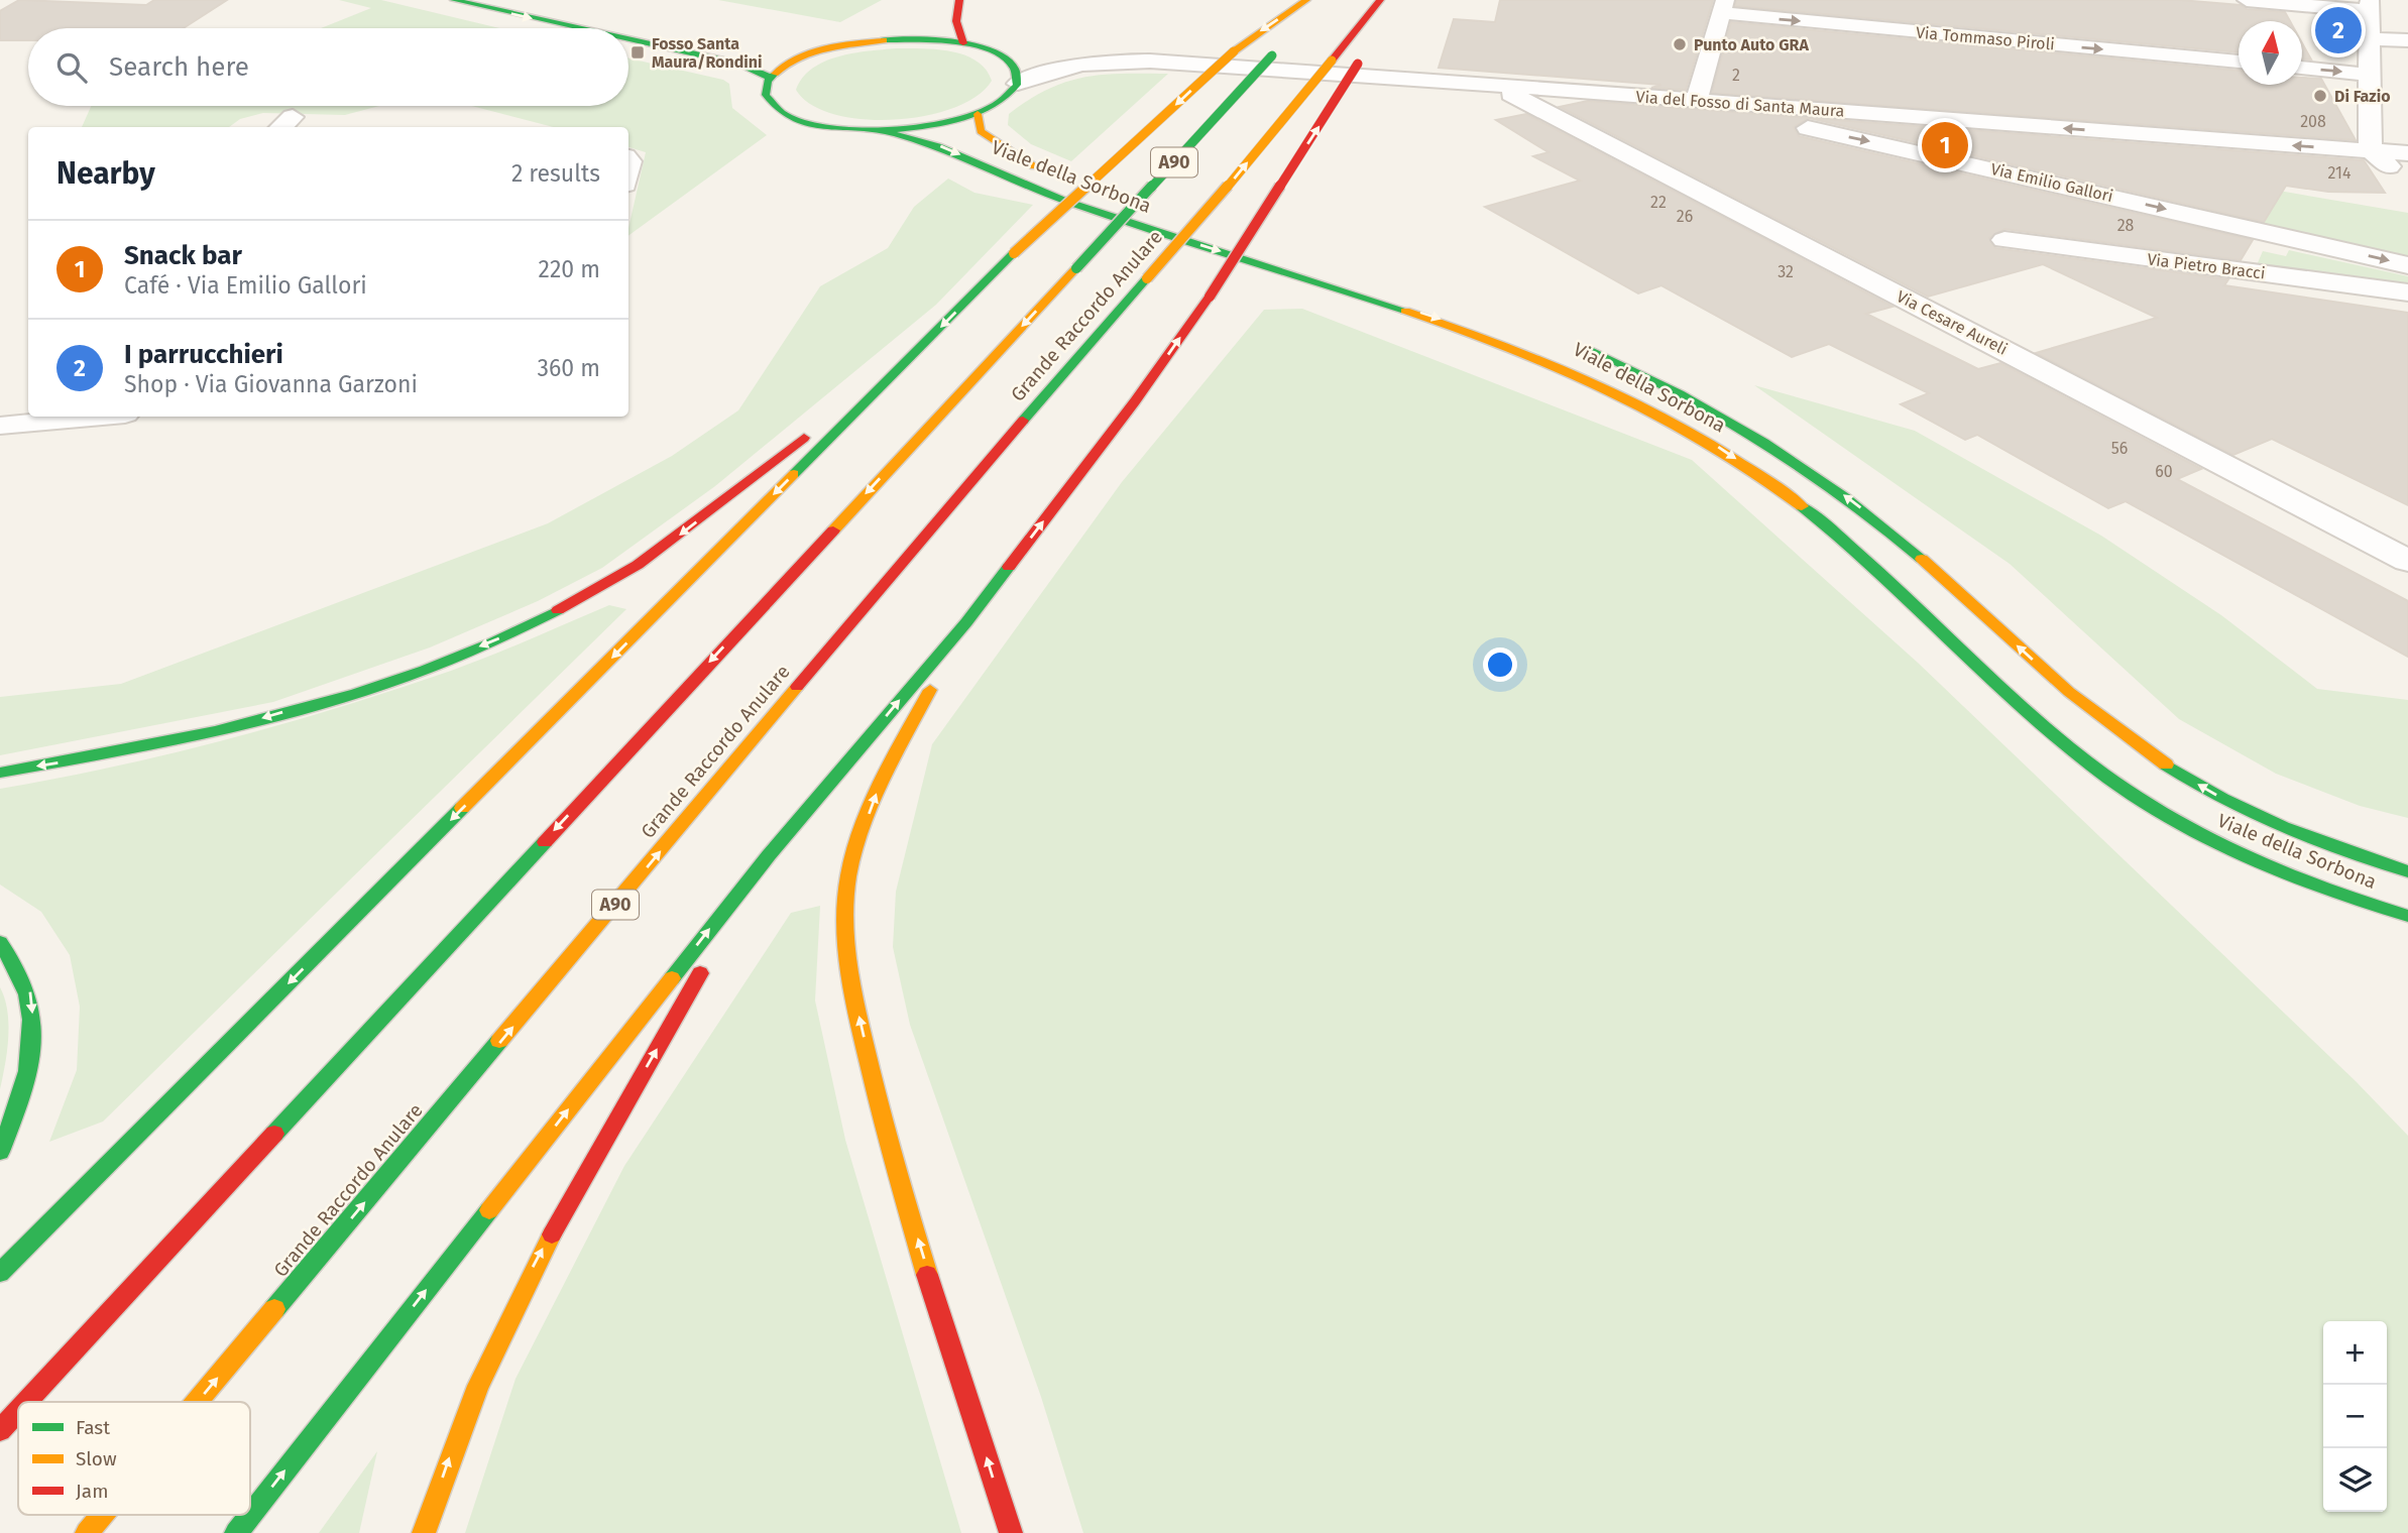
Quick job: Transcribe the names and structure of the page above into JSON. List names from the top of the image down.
{
  "streets": {
    "main road": ["A90", "Viale della Sorbona", "Grande Raccordo Anulare"],
    "street": [
      "Via Tommaso Piroli",
      "Via del Fosso di Santa Maura",
      "Via Emilio Gallori",
      "Via Pietro Bracci",
      "Via Cesare Aureli"
    ]
  },
  "crossings": [
    ["Via del Fosso di Santa Maura", "Via Emilio Gallori"],
    ["Via del Fosso di Santa Maura", "Via Cesare Aureli"]
  ],
  "one_way": ["Via Tommaso Piroli"],
  "places": {
    "other": ["Punto Auto GRA", "Di Fazio"],
    "transit": ["Fosso Santa Maura/Rondini"]
  },
  "house_numbers": [
    "2",
    "208",
    "214",
    "22",
    "26",
    "28",
    "32",
    "56",
    "60"
  ],
  "legend": ["Fast", "Slow", "Jam"],
  "north": "top",
  "page": {
    "pins": ["2", "1"],
    "search": "Search here",
    "heading": ["Nearby", "2 results"],
    "list": [
      {
        "mark": "1",
        "name": "Snack bar",
        "note": "Café · Via Emilio Gallori",
        "value": "220 m"
      },
      {
        "mark": "2",
        "name": "I parrucchieri",
        "note": "Shop · Via Giovanna Garzoni",
        "value": "360 m"
      }
    ],
    "map_buttons": ["+", "−"]
  }
}
